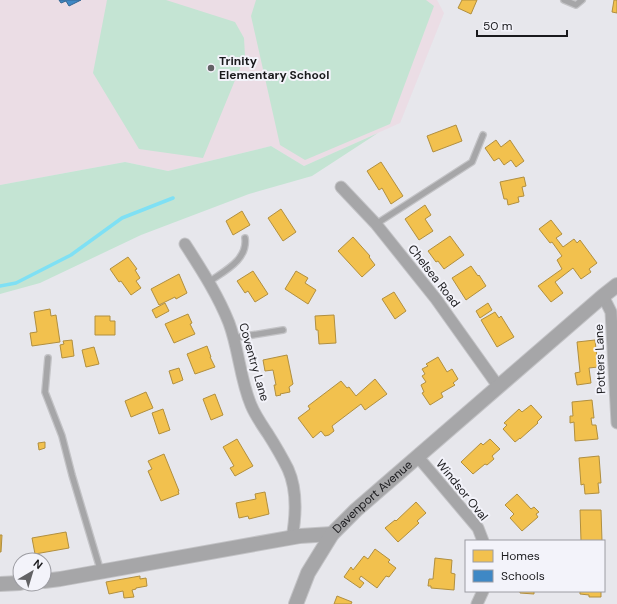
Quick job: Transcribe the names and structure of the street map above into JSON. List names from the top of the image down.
{
  "streets": {
    "street": [
      "Chelsea Road",
      "Potters Lane",
      "Coventry Lane",
      "Windsor Oval",
      "Davenport Avenue"
    ]
  },
  "crossings": [
    ["Chelsea Road", "Davenport Avenue"],
    ["Potters Lane", "Davenport Avenue"],
    ["Coventry Lane", "Davenport Avenue"],
    ["Windsor Oval", "Davenport Avenue"]
  ],
  "places": ["Trinity Elementary School"],
  "legend": ["Homes", "Schools"],
  "scale_bar": "50 m",
  "north": "top right"
}
